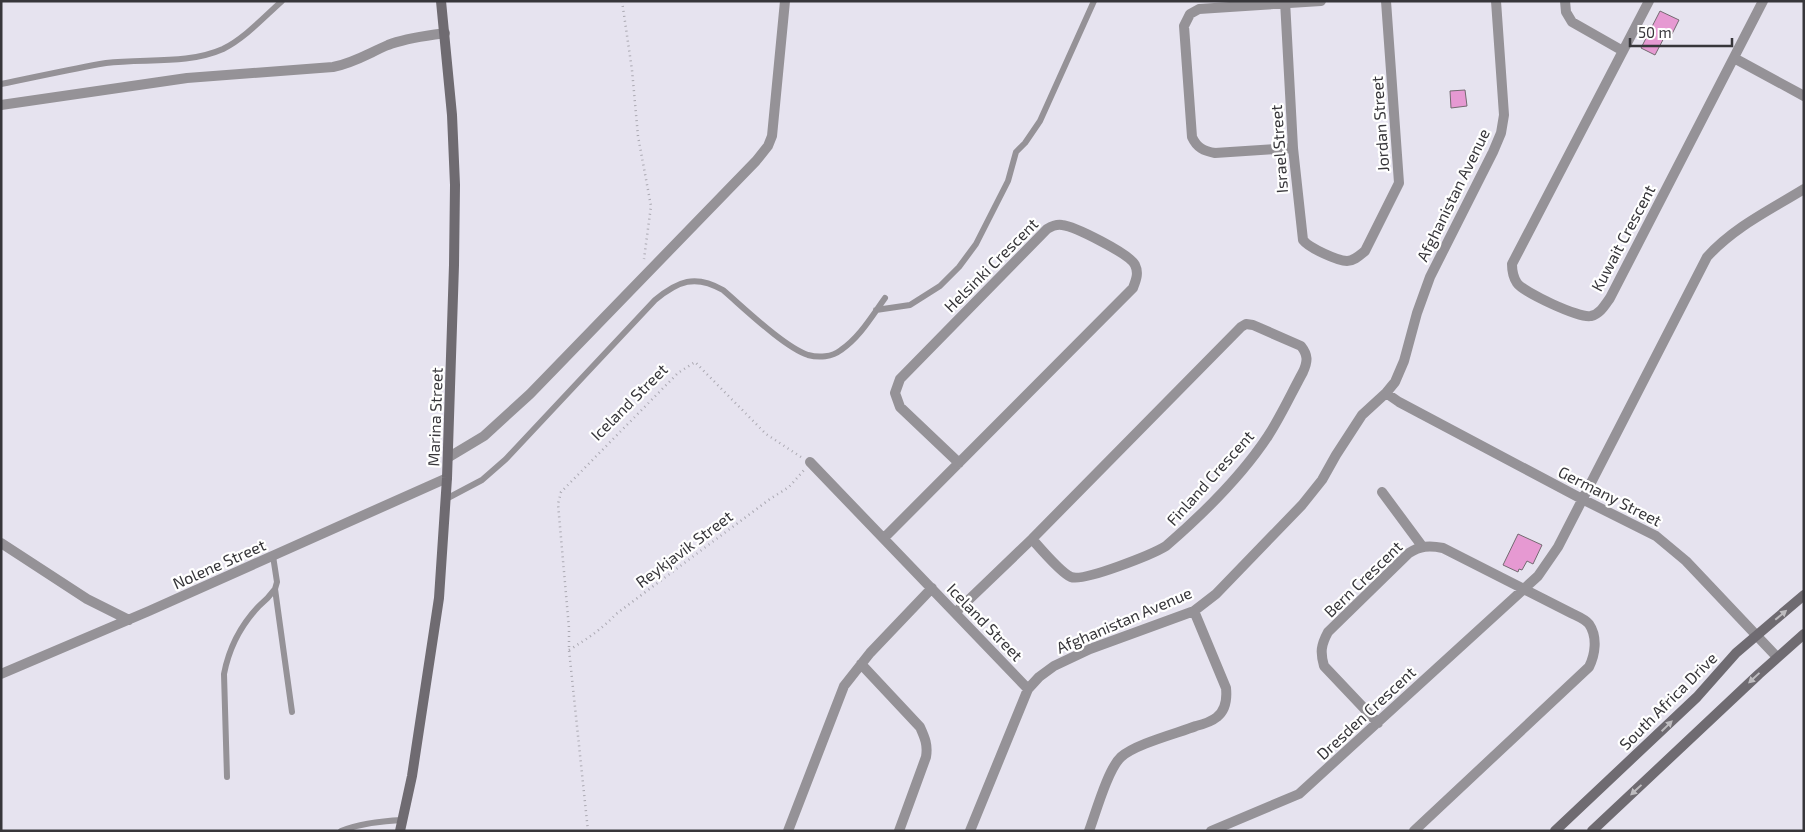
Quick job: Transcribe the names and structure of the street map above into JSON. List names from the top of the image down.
{
  "streets": {
    "main road": ["Marina Street", "South Africa Drive"],
    "street": [
      "Jordan Street",
      "Israel Street",
      "Afghanistan Avenue",
      "Kuwait Crescent",
      "Helsinki Crescent",
      "Iceland Street",
      "Finland Crescent",
      "Germany Street",
      "Nolene Street",
      "Bern Crescent",
      "Dresden Crescent"
    ],
    "path": ["Reykjavik Street"]
  },
  "crossings": [
    ["Jordan Street", "Israel Street"],
    ["Afghanistan Avenue", "Iceland Street"],
    ["Afghanistan Avenue", "Germany Street"],
    ["Helsinki Crescent", "Iceland Street"],
    ["Iceland Street", "Finland Crescent"],
    ["Iceland Street", "Reykjavik Street"],
    ["Marina Street", "Nolene Street"],
    ["Germany Street", "South Africa Drive"],
    ["Germany Street", "Dresden Crescent"],
    ["Bern Crescent", "Dresden Crescent"]
  ],
  "scale_bar": "50 m"
}
